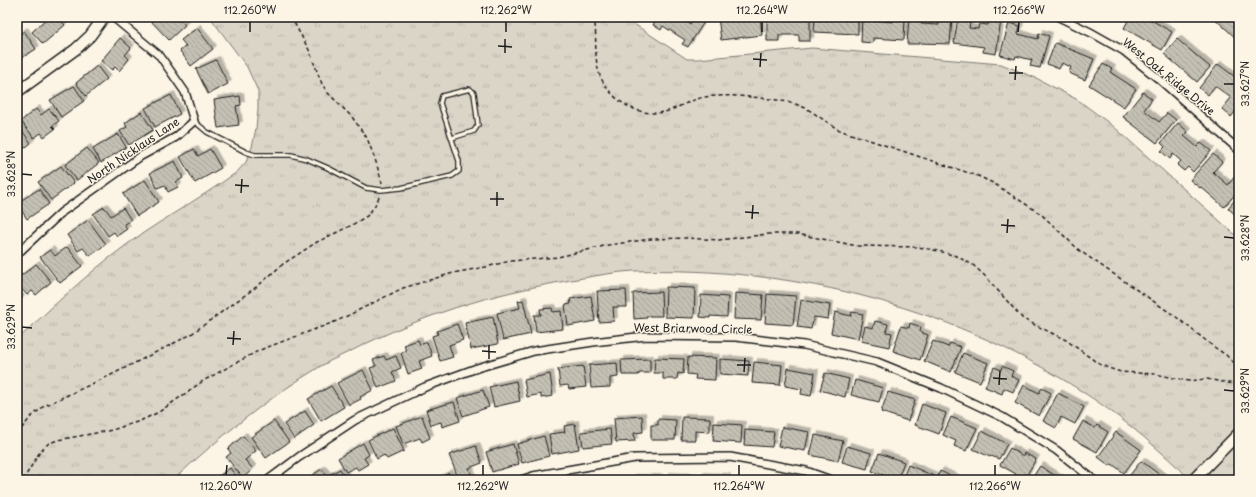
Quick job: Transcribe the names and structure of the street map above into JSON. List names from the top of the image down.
{
  "streets": {
    "street": ["West Oak Ridge Drive", "North Nicklaus Lane", "West Briarwood Circle"]
  },
  "coordinates": [
    "112.260°W",
    "112.262°W",
    "112.264°W",
    "112.266°W",
    "33.627°N",
    "33.628°N",
    "33.629°N"
  ]
}
